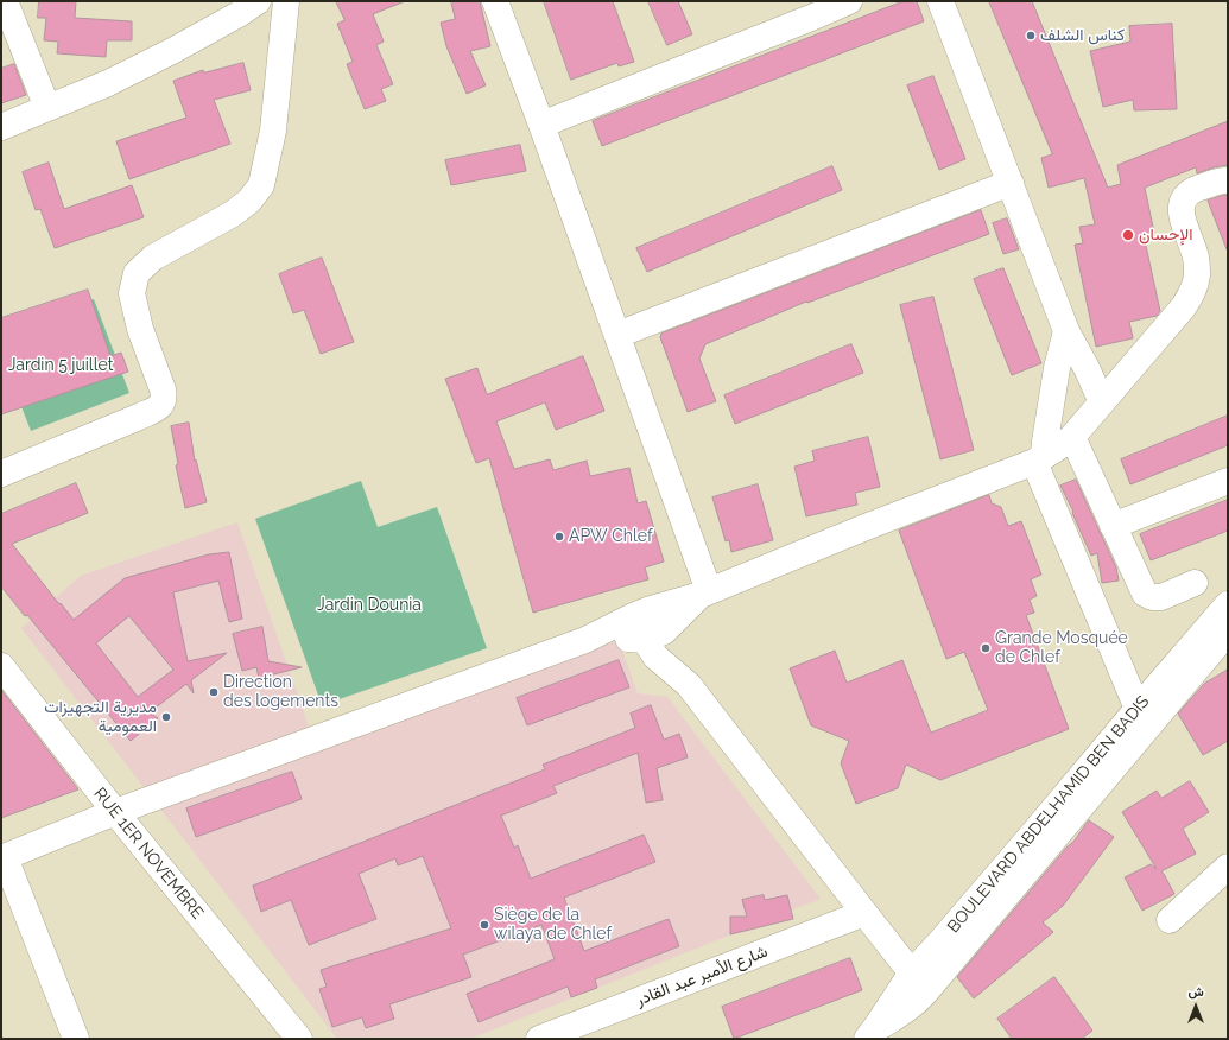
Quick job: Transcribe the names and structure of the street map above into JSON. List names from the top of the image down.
{
  "streets": {
    "street": ["BOULEVARD ABDELHAMID BEN BADIS", "RUE 1ER NOVEMBRE", "شارع الأمير عبد القادر"]
  },
  "parks": ["Jardin 5 juillet", "Jardin Dounia"],
  "places": [
    "كناس الشلف",
    "الإحسان",
    "APW Chlef",
    "Grande Mosquée de Chlef",
    "Direction des logements",
    "مديرية التجهيزات العمومية",
    "Siège de la wilaya de Chlef"
  ],
  "north": "top"
}
